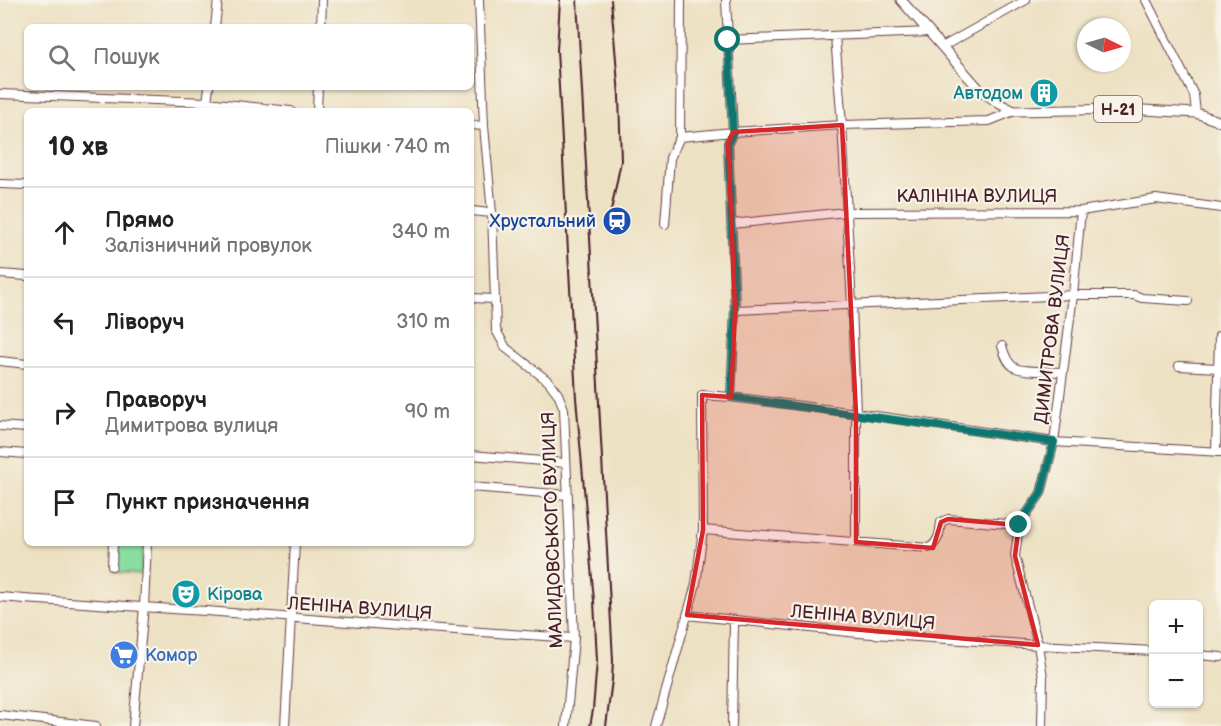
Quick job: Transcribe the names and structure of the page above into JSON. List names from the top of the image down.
{
  "streets": {
    "main road": ["Н-21"],
    "street": [
      "КАЛІНІНА ВУЛИЦЯ",
      "ДИМИТРОВА ВУЛИЦЯ",
      "МАЛИДОВСЬКОГО ВУЛИЦЯ",
      "ЛЕНІНА ВУЛИЦЯ"
    ]
  },
  "crossings": [
    ["КАЛІНІНА ВУЛИЦЯ", "ДИМИТРОВА ВУЛИЦЯ"],
    ["ДИМИТРОВА ВУЛИЦЯ", "ЛЕНІНА ВУЛИЦЯ"],
    ["МАЛИДОВСЬКОГО ВУЛИЦЯ", "ЛЕНІНА ВУЛИЦЯ"]
  ],
  "places": {
    "building": ["Автодом"],
    "station": ["Хрустальний"],
    "theatre": ["Кірова"],
    "supermarket": ["Комор"]
  },
  "north": "right",
  "page": {
    "search": "Пошук",
    "heading": ["10 хв", "Пішки · 740 m"],
    "list": [
      ["Прямо", "Залізничний провулок", "340 m"],
      ["Ліворуч", "310 m"],
      ["Праворуч", "Димитрова вулиця", "90 m"],
      "Пункт призначення"
    ],
    "map_buttons": ["+", "−"]
  }
}
